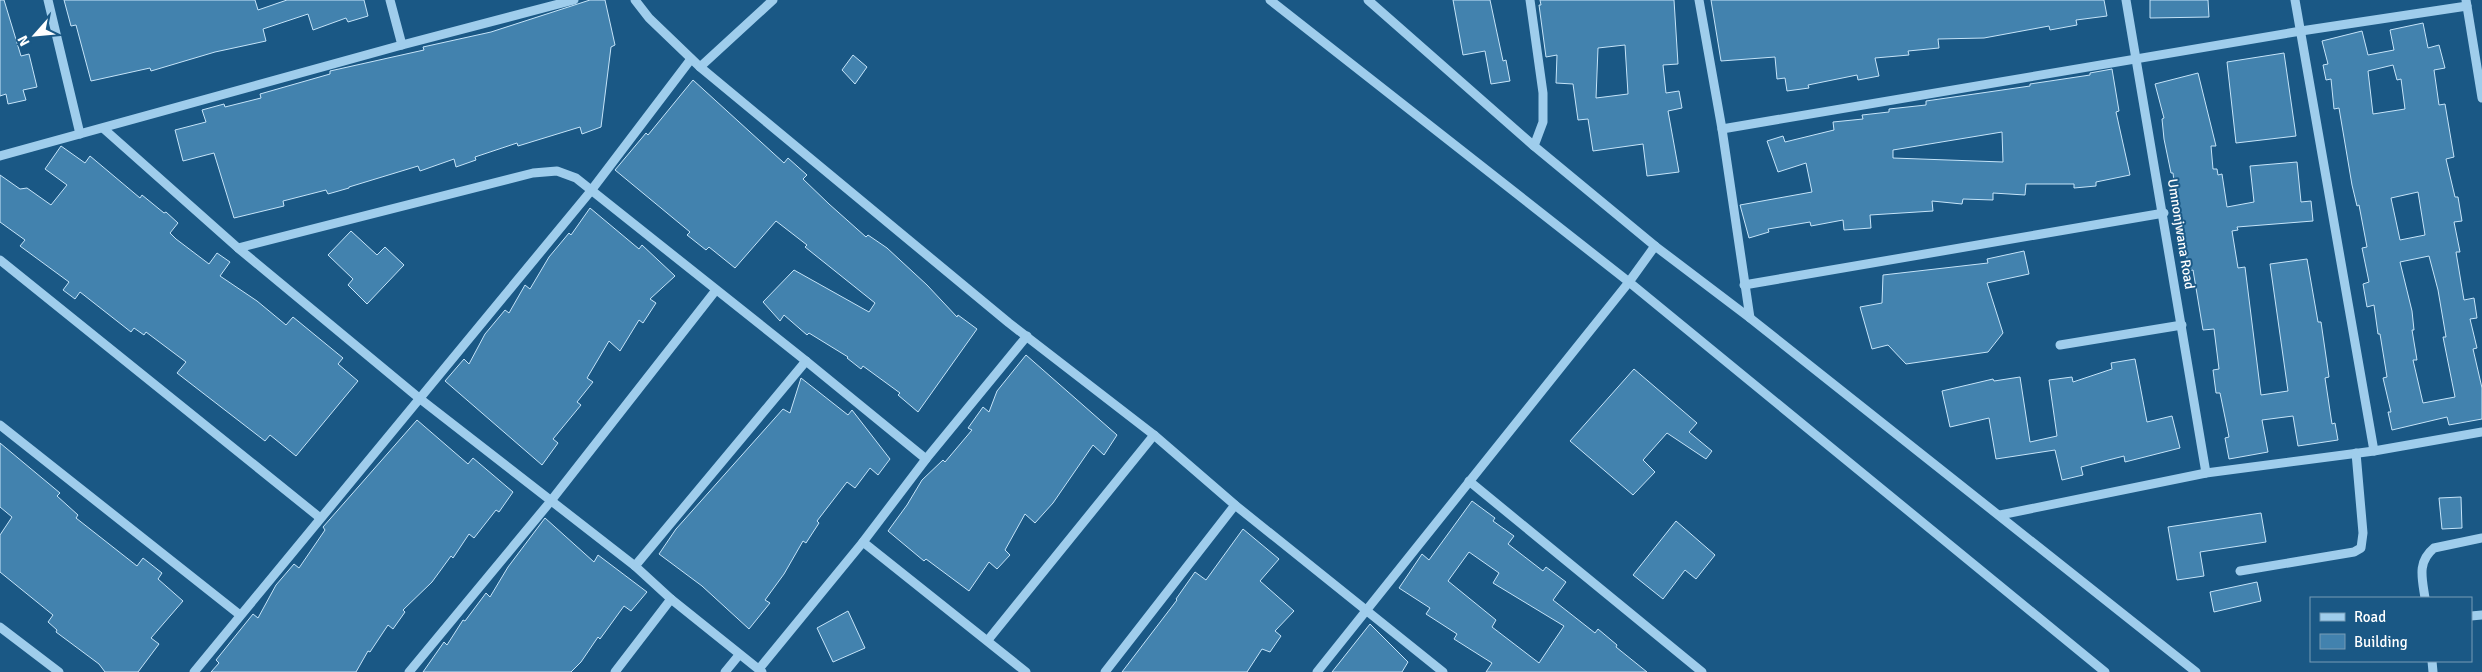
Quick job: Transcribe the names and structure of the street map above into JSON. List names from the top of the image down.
{
  "streets": {
    "street": ["Umnonjwana Road"]
  },
  "legend": ["Road", "Building"],
  "north": "bottom left"
}
